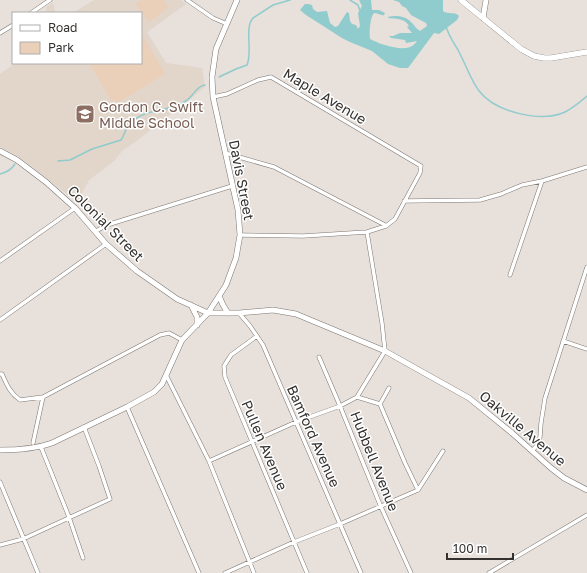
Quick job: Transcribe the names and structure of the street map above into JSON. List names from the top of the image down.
{
  "streets": {
    "street": [
      "Maple Avenue",
      "Davis Street",
      "Colonial Street",
      "Oakville Avenue",
      "Bamford Avenue",
      "Pullen Avenue",
      "Hubbell Avenue"
    ]
  },
  "crossings": [
    ["Maple Avenue", "Davis Street"],
    ["Davis Street", "Colonial Street"],
    ["Colonial Street", "Oakville Avenue"],
    ["Colonial Street", "Bamford Avenue"],
    ["Bamford Avenue", "Pullen Avenue"]
  ],
  "places": {
    "school or university": ["Gordon C. Swift Middle School"]
  },
  "legend": ["Road", "Park"],
  "scale_bar": "100 m"
}
